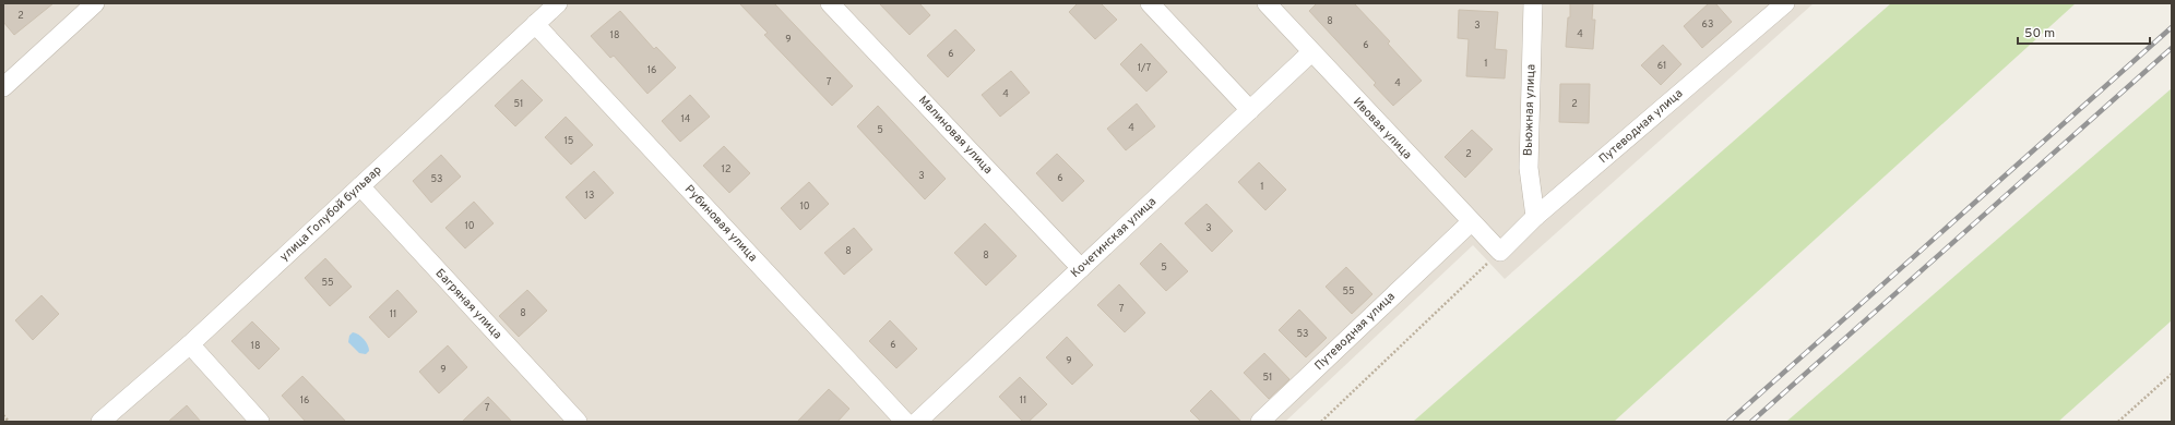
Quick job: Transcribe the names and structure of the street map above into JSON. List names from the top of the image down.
{
  "streets": {
    "street": [
      "Вьюжная улица",
      "Путеводная улица",
      "Ивовая улица",
      "Малиновая улица",
      "улица Голубой бульвар",
      "Рубиновая улица",
      "Кочетинская улица",
      "Багряная улица"
    ]
  },
  "crossings": [
    ["Вьюжная улица", "Путеводная улица"],
    ["Путеводная улица", "Ивовая улица"],
    ["Ивовая улица", "Кочетинская улица"],
    ["Малиновая улица", "Кочетинская улица"],
    ["улица Голубой бульвар", "Рубиновая улица"],
    ["улица Голубой бульвар", "Багряная улица"]
  ],
  "house_numbers": [
    "2",
    "8",
    "63",
    "3",
    "4",
    "18",
    "9",
    "6",
    "6",
    "1",
    "61",
    "1/7",
    "16",
    "7",
    "4",
    "4",
    "51",
    "2",
    "14",
    "4",
    "5",
    "15",
    "2",
    "12",
    "3",
    "6",
    "53",
    "1",
    "13",
    "10",
    "10",
    "3",
    "8",
    "8",
    "5",
    "55",
    "55",
    "7",
    "8",
    "11",
    "53",
    "6",
    "18",
    "9",
    "9",
    "51",
    "16",
    "11",
    "7"
  ],
  "scale_bar": "50 m"
}
